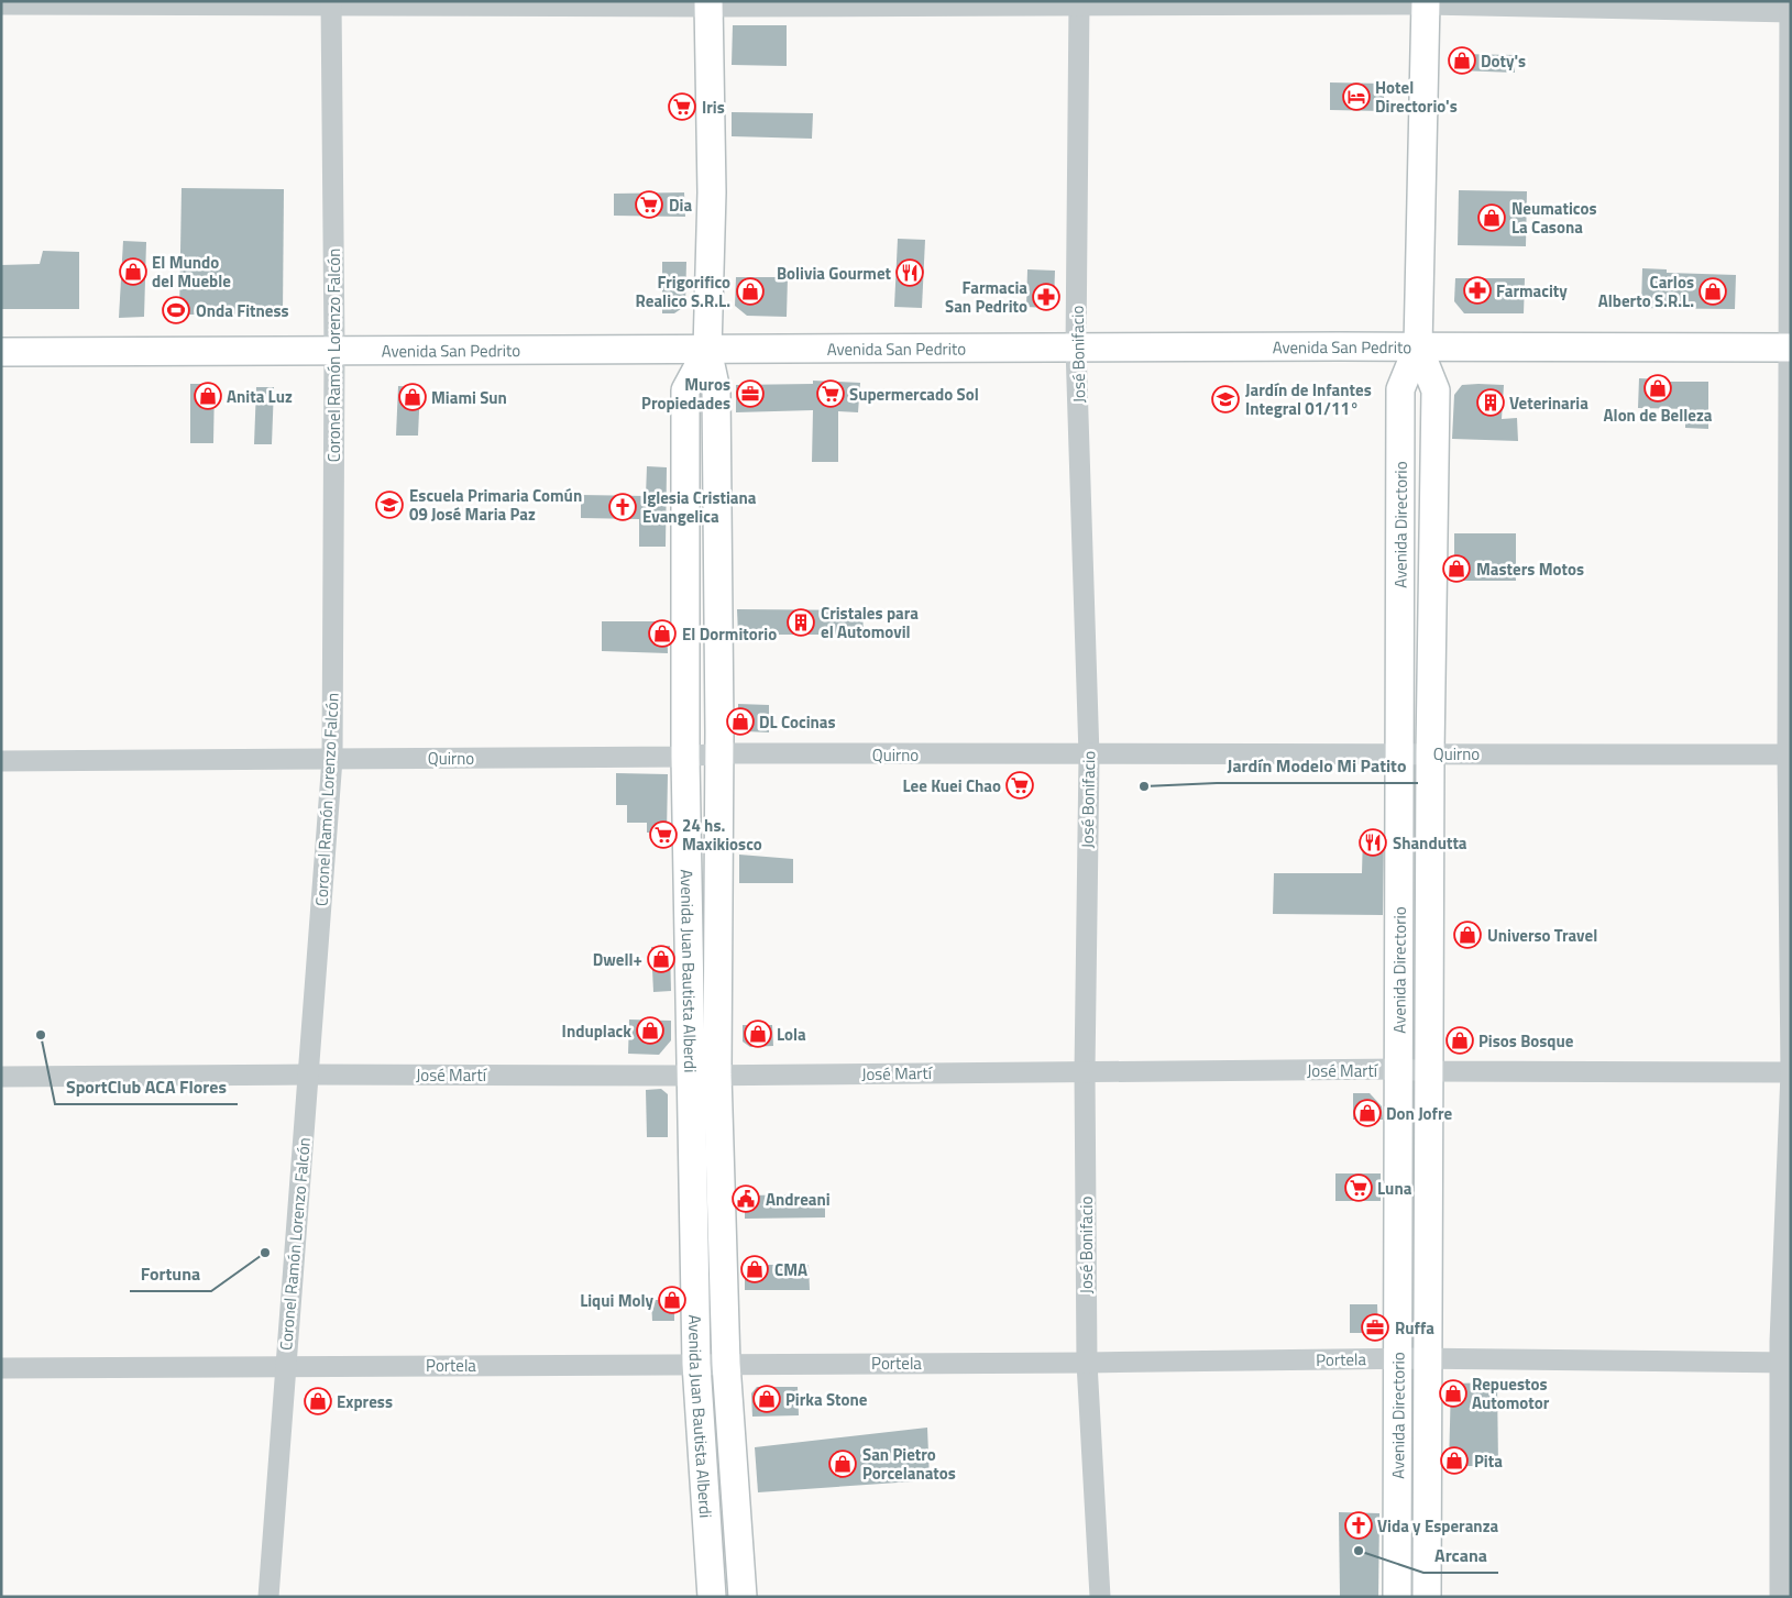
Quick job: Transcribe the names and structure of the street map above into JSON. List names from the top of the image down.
{
  "streets": {
    "main road": ["Avenida San Pedrito", "Avenida Directorio", "Avenida Juan Bautista Alberdi"],
    "street": [
      "José Bonifacio",
      "Coronel Ramón Lorenzo Falcón",
      "Quirno",
      "José Martí",
      "Portela"
    ]
  },
  "crossings": [
    ["Avenida San Pedrito", "José Bonifacio"],
    ["Avenida San Pedrito", "Coronel Ramón Lorenzo Falcón"],
    ["Avenida San Pedrito", "Avenida Directorio"],
    ["Avenida San Pedrito", "Avenida Juan Bautista Alberdi"],
    ["José Bonifacio", "Quirno"],
    ["José Bonifacio", "José Martí"],
    ["José Bonifacio", "Portela"],
    ["Coronel Ramón Lorenzo Falcón", "Quirno"],
    ["Coronel Ramón Lorenzo Falcón", "José Martí"],
    ["Coronel Ramón Lorenzo Falcón", "Portela"],
    ["Avenida Directorio", "Quirno"],
    ["Avenida Directorio", "José Martí"],
    ["Avenida Directorio", "Portela"],
    ["Quirno", "Avenida Juan Bautista Alberdi"],
    ["Avenida Juan Bautista Alberdi", "José Martí"],
    ["Avenida Juan Bautista Alberdi", "Portela"]
  ],
  "places": {
    "shop": [
      "Doty's",
      "Neumaticos La Casona",
      "El Mundo del Mueble",
      "Frigorifico Realico S.R.L.",
      "Carlos Alberto S.R.L.",
      "Alon de Belleza",
      "Anita Luz",
      "Miami Sun",
      "Masters Motos",
      "El Dormitorio",
      "DL Cocinas",
      "Universo Travel",
      "Dwell+",
      "Induplack",
      "Lola",
      "Pisos Bosque",
      "Don Jofre",
      "CMA",
      "Liqui Moly",
      "Repuestos Automotor",
      "Pirka Stone",
      "Express",
      "Pita",
      "San Pietro Porcelanatos"
    ],
    "hotel": ["Hotel Directorio's"],
    "supermarket": [
      "Iris",
      "Dia",
      "Supermercado Sol",
      "Lee Kuei Chao",
      "24 hs. Maxikiosco",
      "Luna"
    ],
    "restaurant": ["Bolivia Gourmet", "Shandutta"],
    "pharmacy": ["Farmacity", "Farmacia San Pedrito"],
    "sports": ["Onda Fitness"],
    "office": ["Muros Propiedades", "Ruffa"],
    "school or university": ["Jardín de Infantes Integral 01/11°", "Escuela Primaria Común 09 José Maria Paz"],
    "building": ["Veterinaria", "Cristales para el Automovil"],
    "church": ["Iglesia Cristiana Evangelica", "Vida y Esperanza"],
    "other": [
      "Jardín Modelo Mi Patito",
      "SportClub ACA Flores",
      "Fortuna",
      "Arcana"
    ],
    "public building": ["Andreani"]
  }
}
